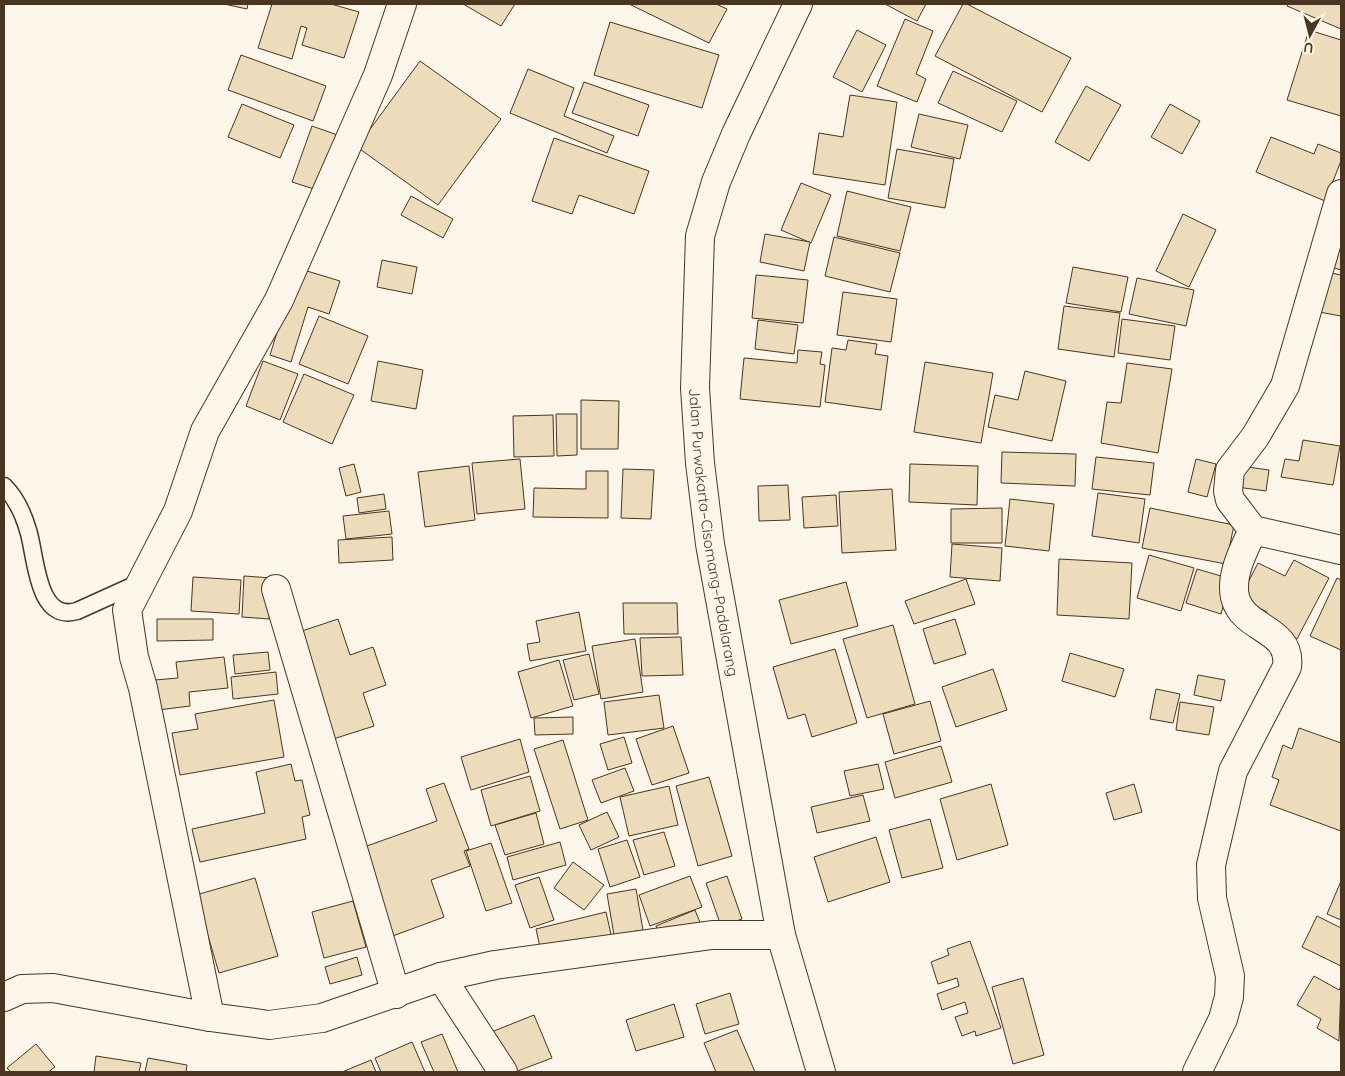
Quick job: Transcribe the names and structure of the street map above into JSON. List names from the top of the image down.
{
  "streets": {
    "main road": ["Jalan Purwakarta–Cisomang–Padalarang"]
  },
  "north": "bottom"
}
